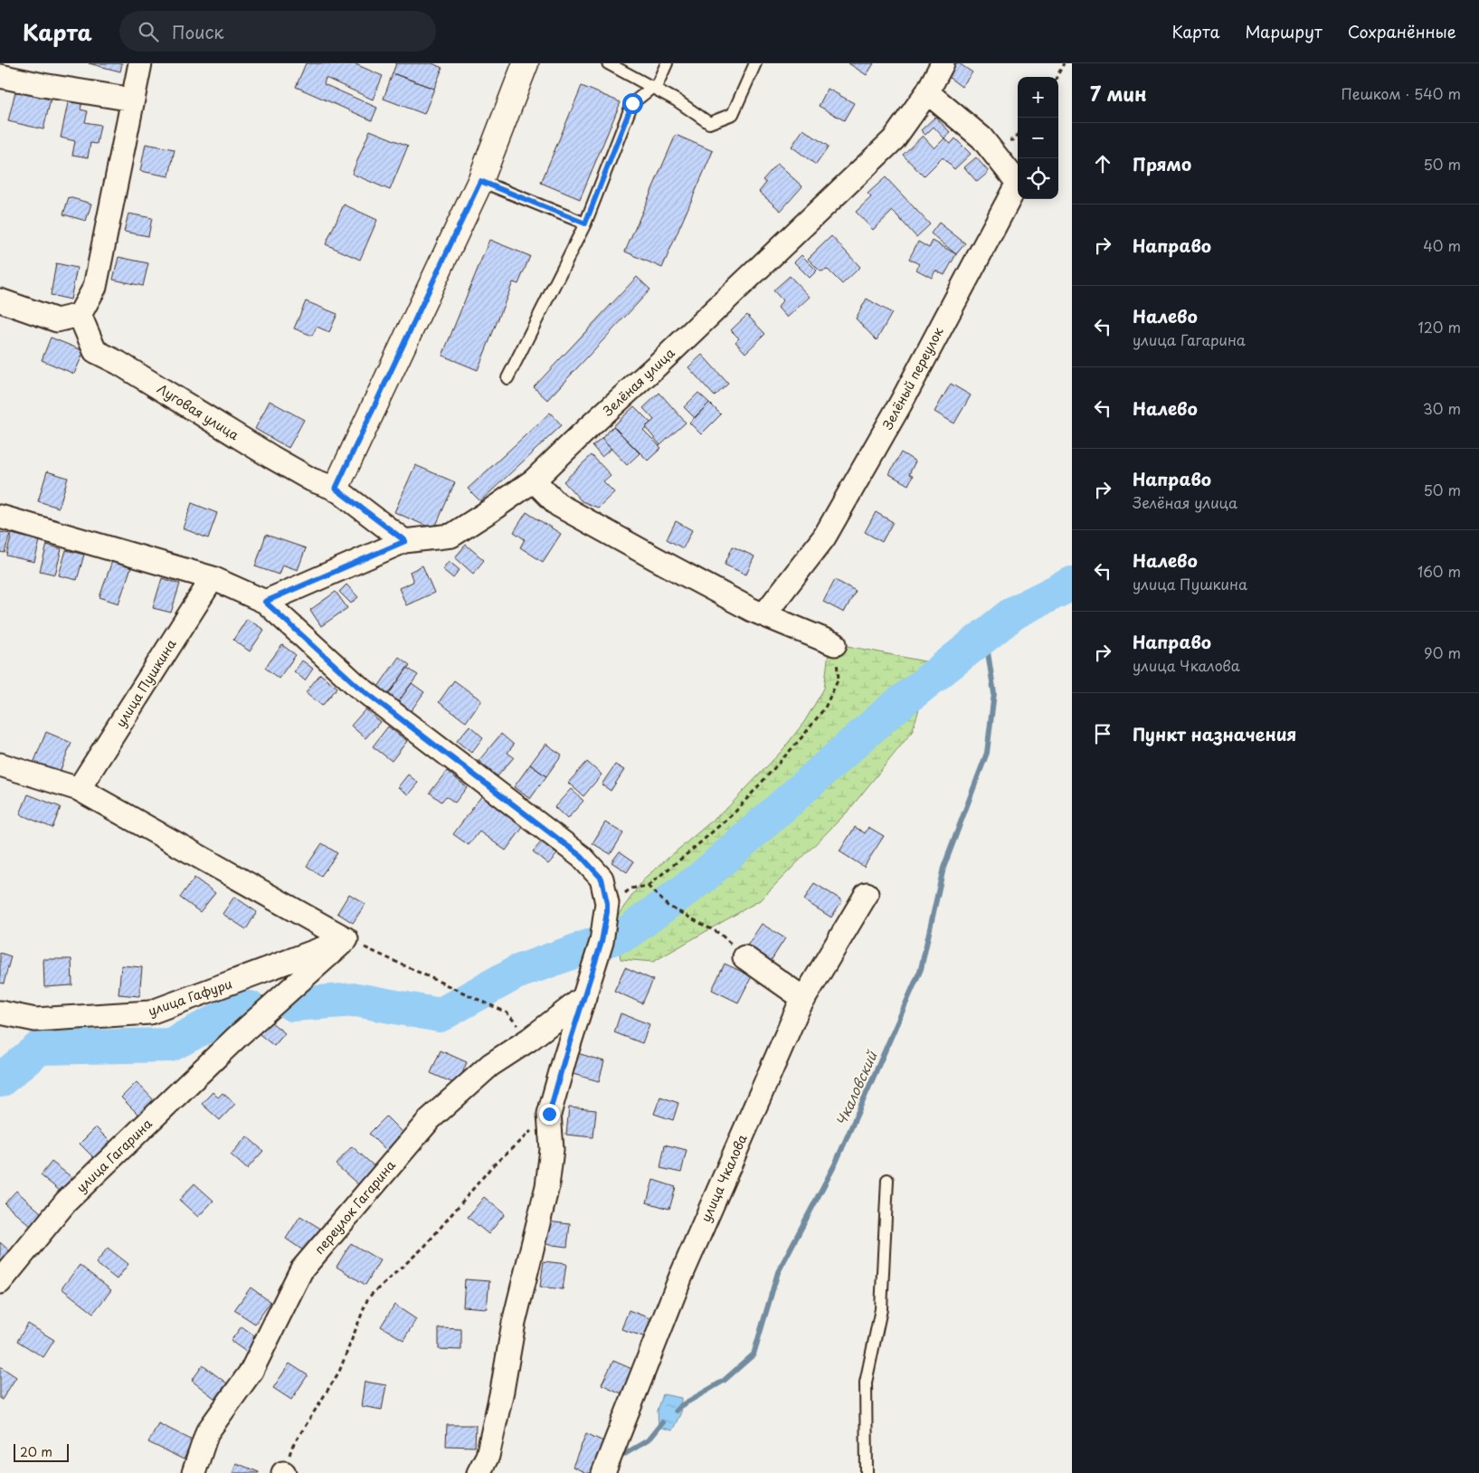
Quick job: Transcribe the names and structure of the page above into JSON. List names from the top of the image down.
{
  "streets": {
    "street": [
      "Зелёный переулок",
      "Зелёная улица",
      "Луговая улица",
      "улица Пушкина",
      "улица Гафури",
      "улица Гагарина",
      "улица Чкалова",
      "переулок Гагарина"
    ]
  },
  "crossings": [
    ["Зелёный переулок", "Зелёная улица"],
    ["Зелёная улица", "Луговая улица"],
    ["улица Гафури", "улица Гагарина"]
  ],
  "water": ["Чкаловский"],
  "scale_bar": "20 m",
  "page": {
    "header": "Карта",
    "search": "Поиск",
    "nav": ["Карта", "Маршрут", "Сохранённые"],
    "heading": ["7 мин", "Пешком · 540 m"],
    "map_buttons": ["+", "−"],
    "list": [
      ["Прямо", "50 m"],
      ["Направо", "40 m"],
      ["Налево", "улица Гагарина", "120 m"],
      ["Налево", "30 m"],
      ["Направо", "Зелёная улица", "50 m"],
      ["Налево", "улица Пушкина", "160 m"],
      ["Направо", "улица Чкалова", "90 m"],
      "Пункт назначения"
    ],
    "scale": "20 m"
  }
}
